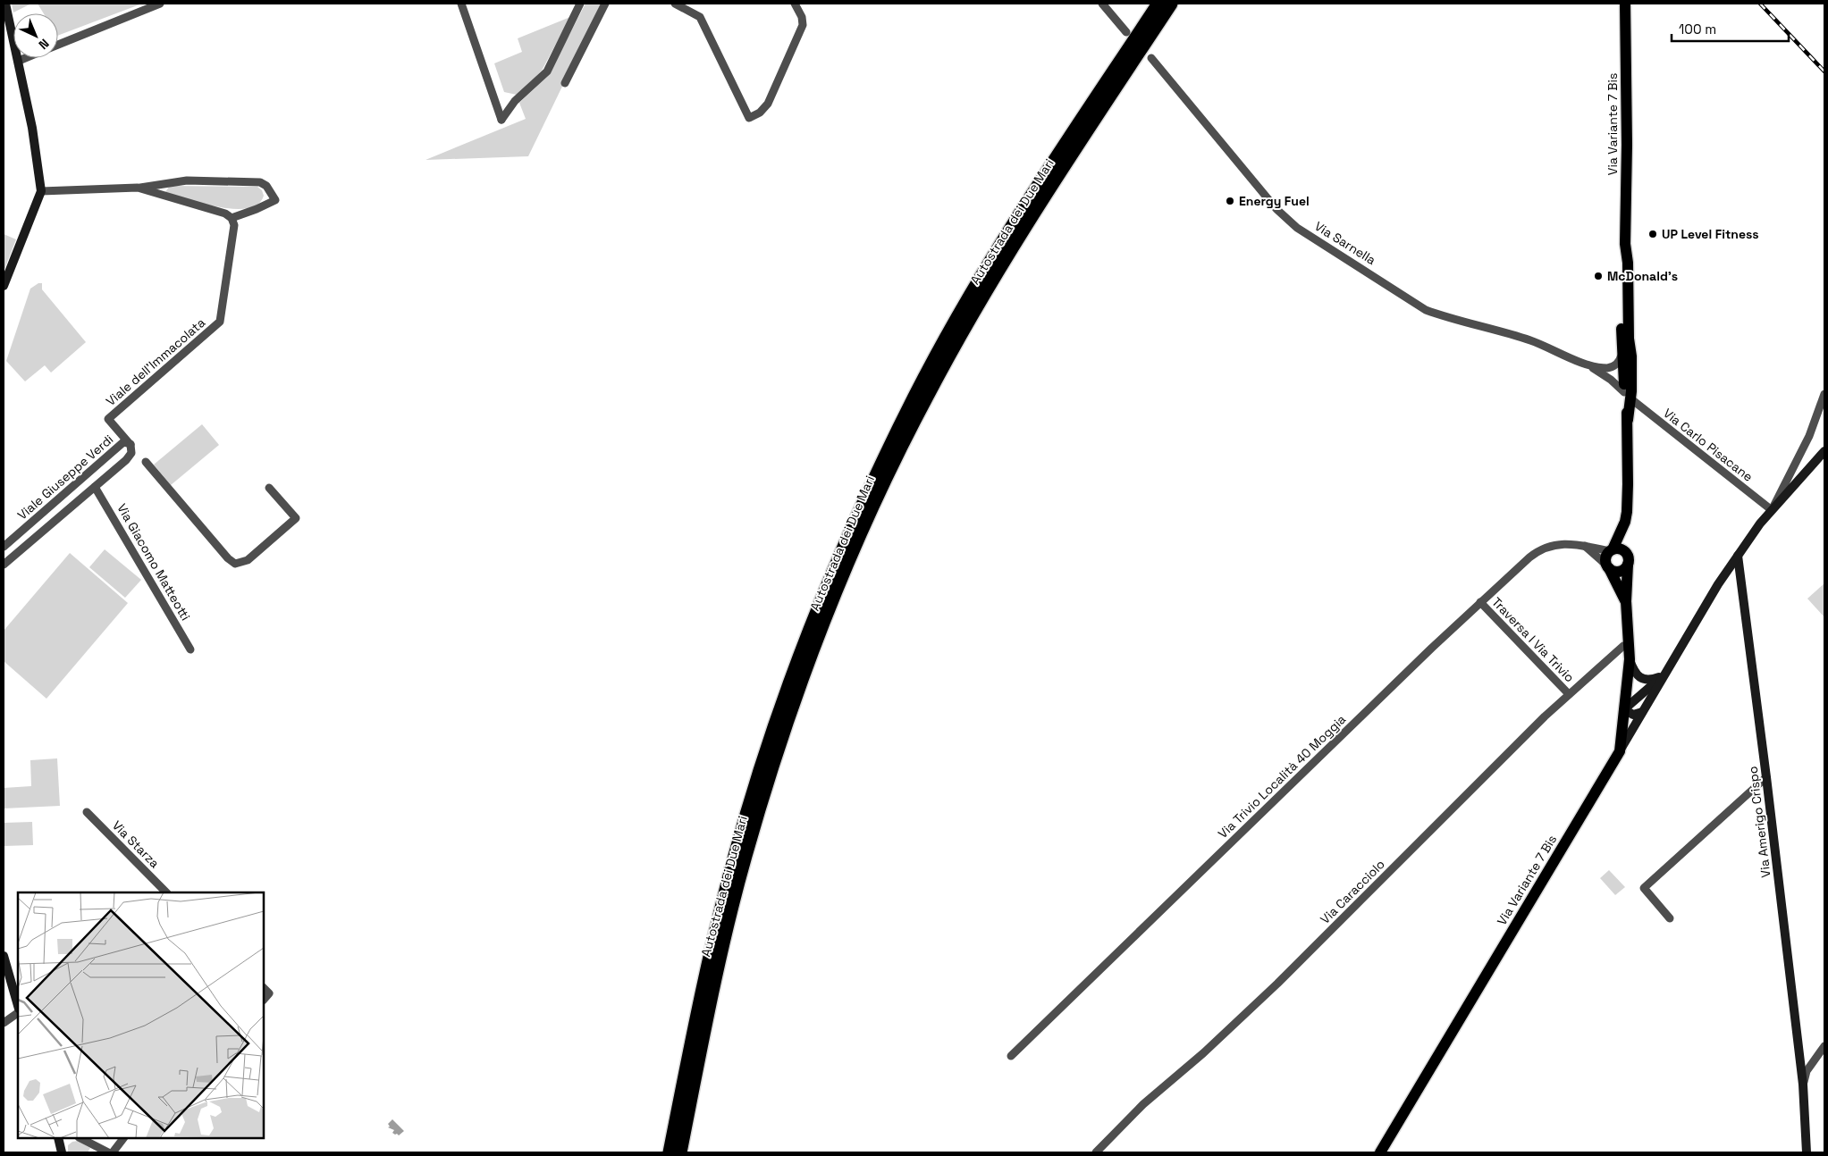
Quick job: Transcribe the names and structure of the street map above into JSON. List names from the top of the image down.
{
  "streets": {
    "highway": ["Autostrada dei Due Mari"],
    "main road": ["Via Variante 7 Bis"],
    "street": [
      "Via Sarnella",
      "Viale dell'Immacolata",
      "Via Carlo Pisacane",
      "Viale Giuseppe Verdi",
      "Via Giacomo Matteotti",
      "Traversa I Via Trivio",
      "Via Trivio Località 40 Moggia",
      "Via Amerigo Crispo",
      "Via Starza",
      "Via Caracciolo"
    ]
  },
  "crossings": [
    ["Via Variante 7 Bis", "Via Carlo Pisacane"],
    ["Via Variante 7 Bis", "Via Trivio Località 40 Moggia"],
    ["Via Sarnella", "Via Carlo Pisacane"],
    ["Viale dell'Immacolata", "Viale Giuseppe Verdi"],
    ["Viale Giuseppe Verdi", "Via Giacomo Matteotti"],
    ["Traversa I Via Trivio", "Via Trivio Località 40 Moggia"],
    ["Traversa I Via Trivio", "Via Caracciolo"]
  ],
  "places": ["Energy Fuel", "UP Level Fitness", "McDonald's"],
  "scale_bar": "100 m",
  "north": "bottom right"
}
